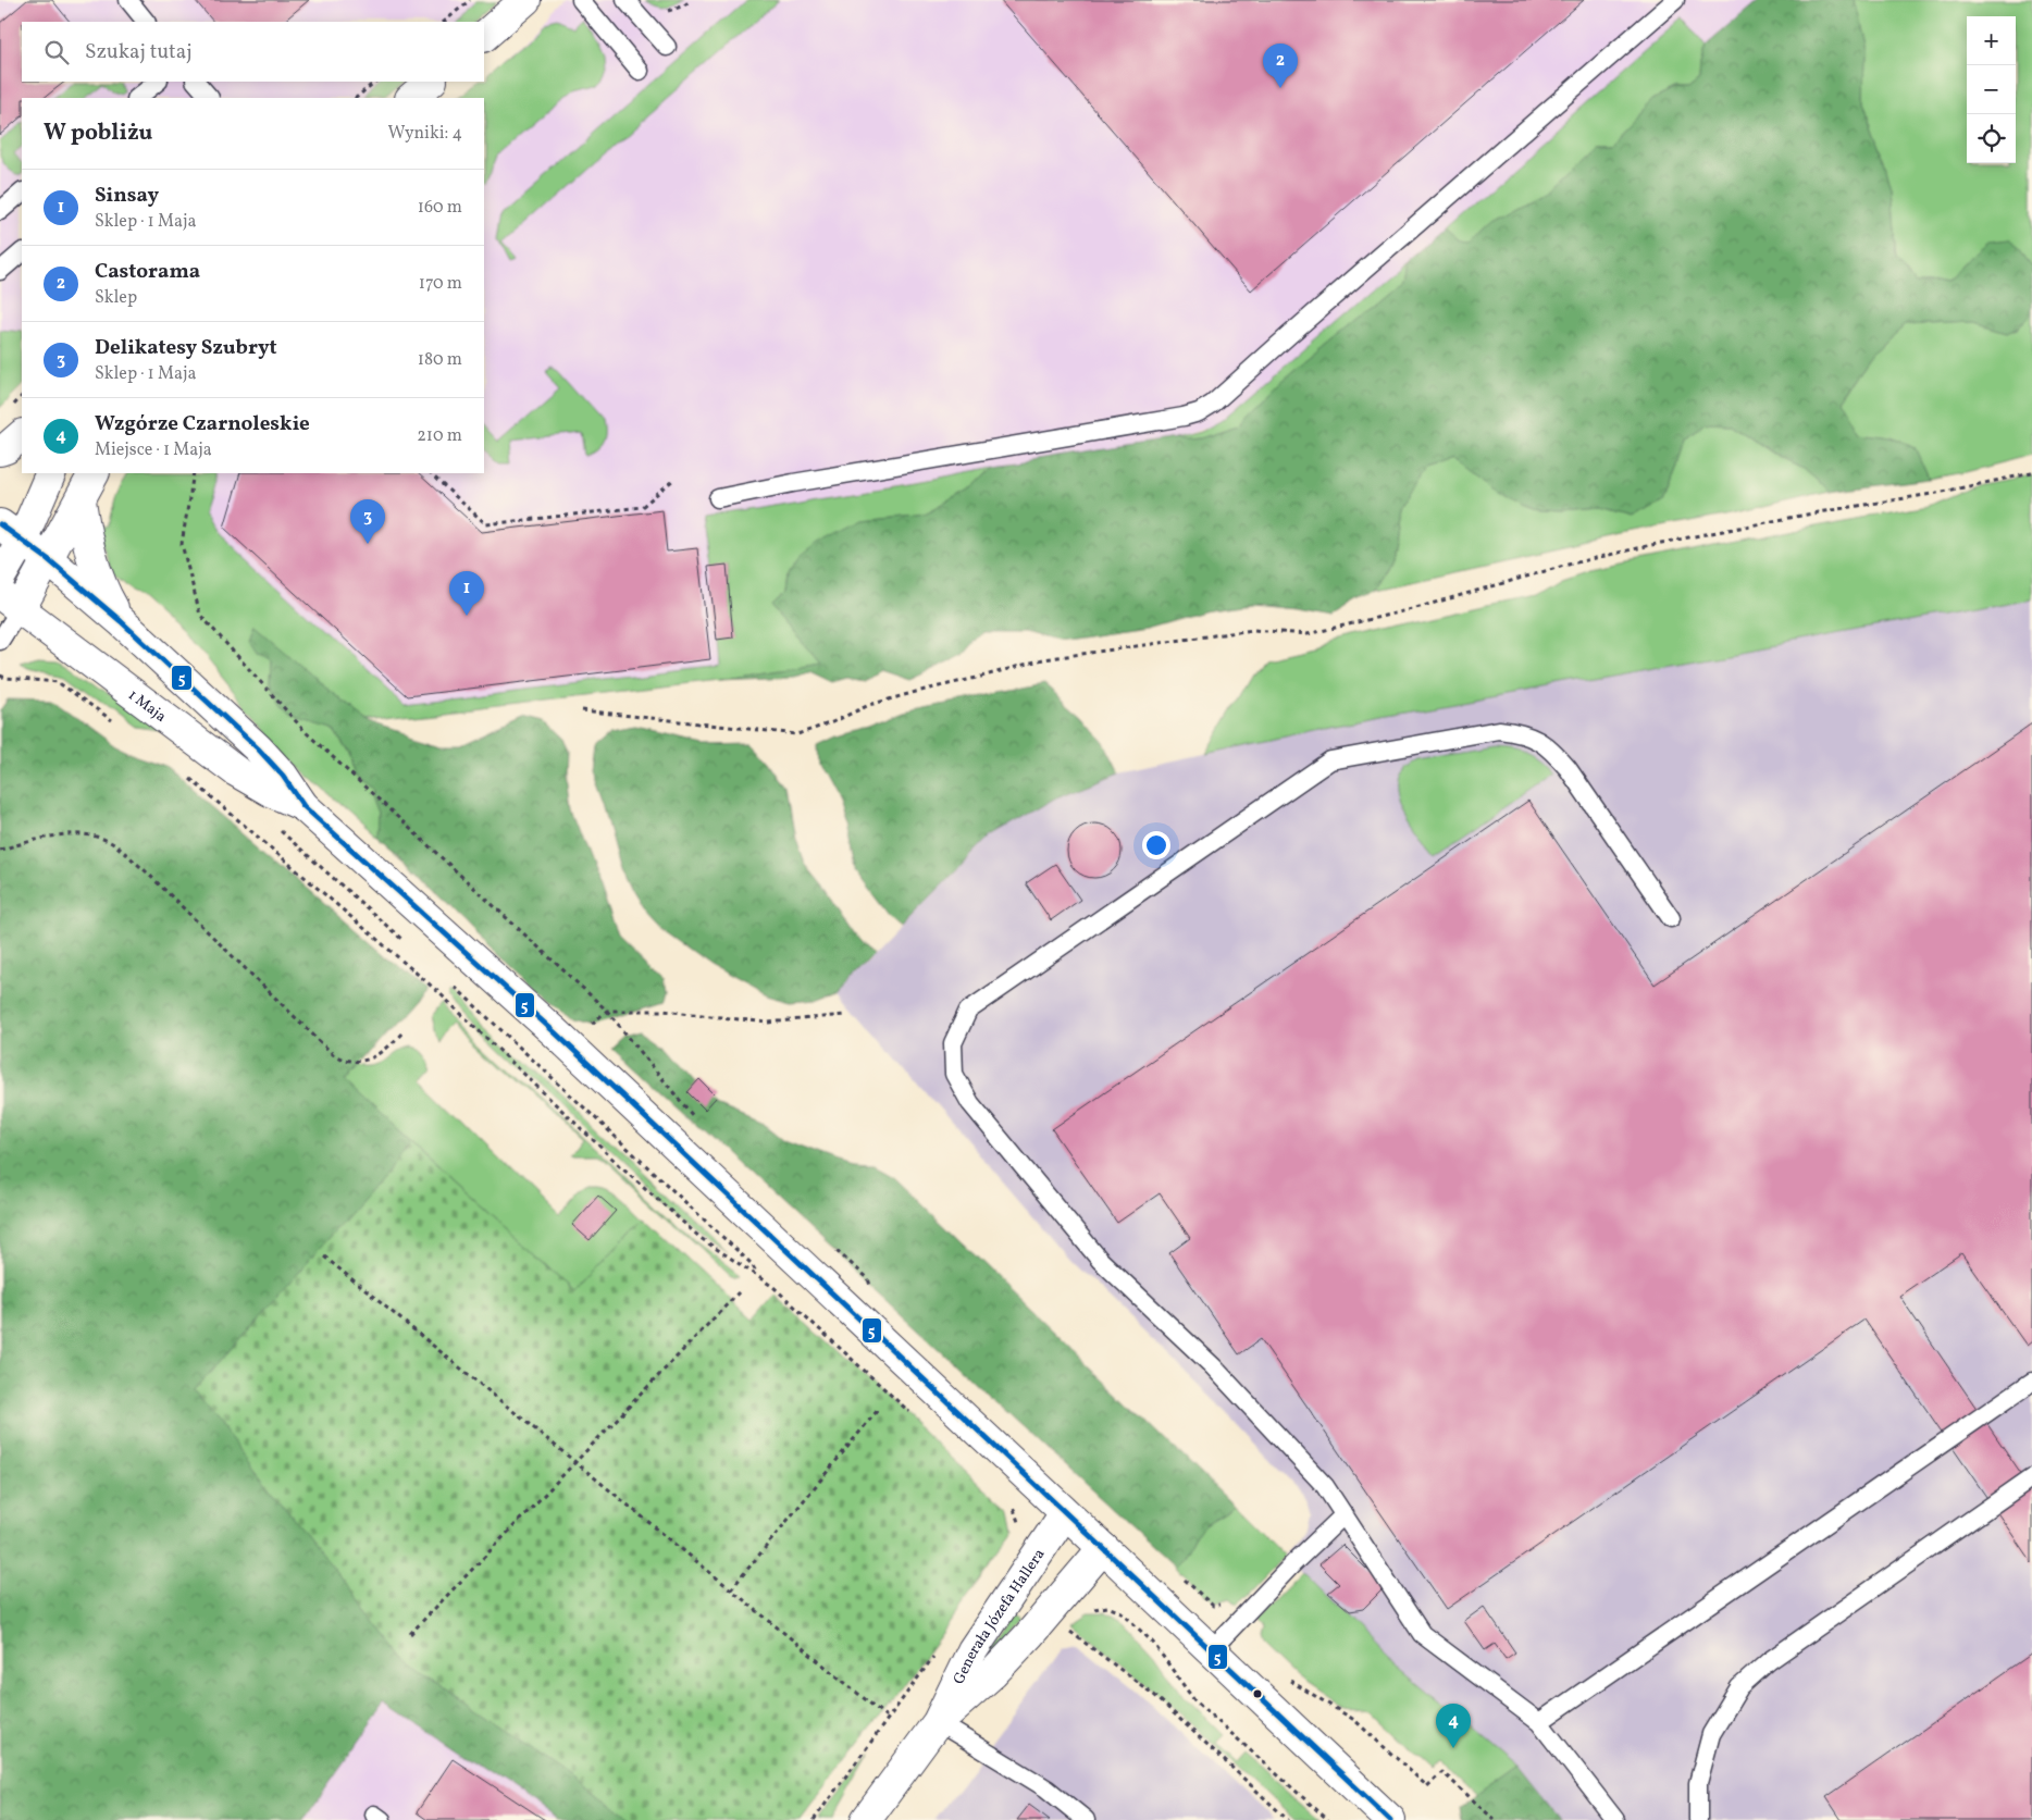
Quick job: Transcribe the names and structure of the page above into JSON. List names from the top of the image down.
{
  "streets": {
    "street": ["1 Maja", "Generała Józefa Hallera"]
  },
  "crossings": [
    ["1 Maja", "Generała Józefa Hallera"]
  ],
  "lines": ["transit line 5"],
  "page": {
    "map_buttons": ["+", "−"],
    "search": "Szukaj tutaj",
    "pins": [
      "2",
      "3",
      "1",
      "4"
    ],
    "heading": ["W pobliżu", "Wyniki: 4"],
    "list": [
      {
        "mark": "1",
        "name": "Sinsay",
        "note": "Sklep · 1 Maja",
        "value": "160 m"
      },
      {
        "mark": "2",
        "name": "Castorama",
        "note": "Sklep",
        "value": "170 m"
      },
      {
        "mark": "3",
        "name": "Delikatesy Szubryt",
        "note": "Sklep · 1 Maja",
        "value": "180 m"
      },
      {
        "mark": "4",
        "name": "Wzgórze Czarnoleskie",
        "note": "Miejsce · 1 Maja",
        "value": "210 m"
      }
    ]
  }
}
